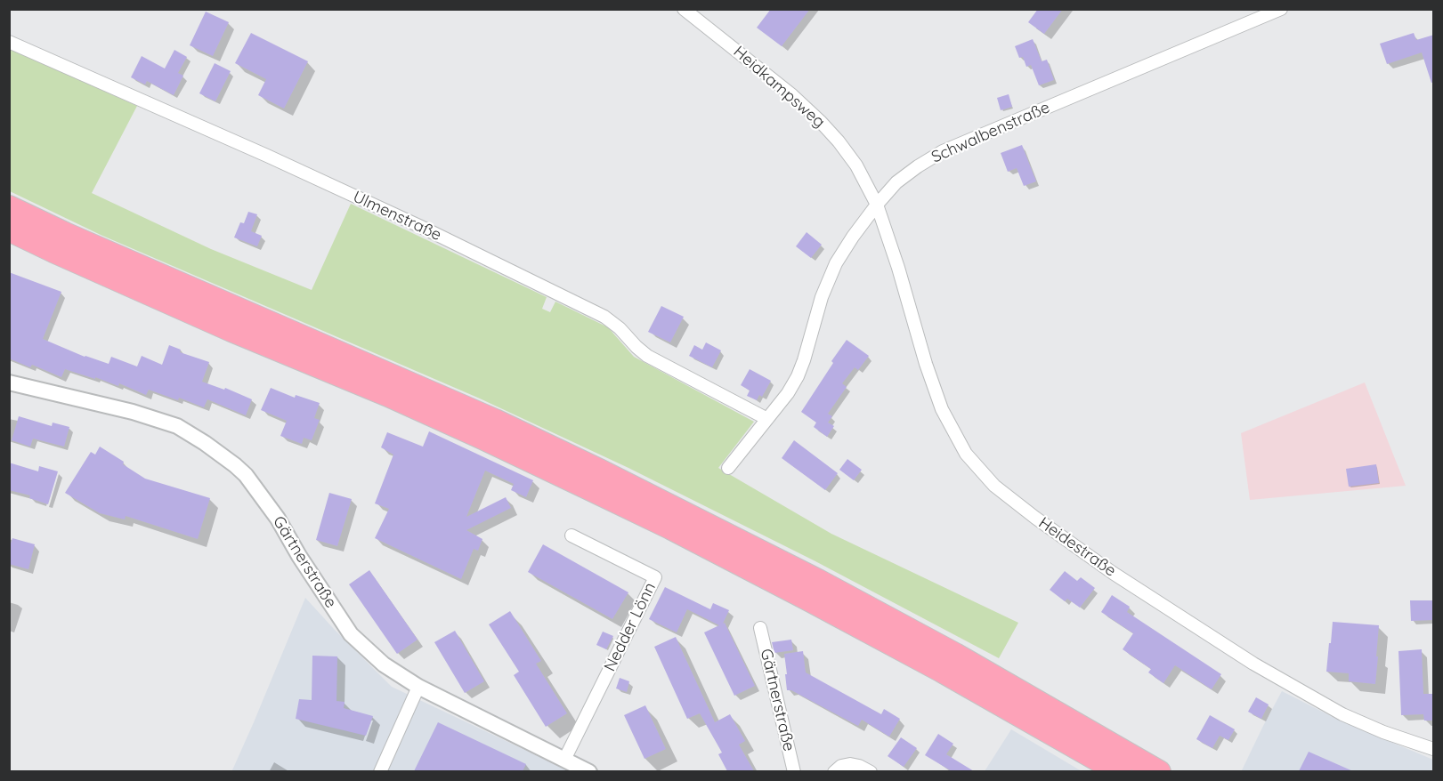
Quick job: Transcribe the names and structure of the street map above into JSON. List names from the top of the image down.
{
  "streets": {
    "street": [
      "Heidkampsweg",
      "Schwalbenstraße",
      "Ulmenstraße",
      "Heidestraße",
      "Gärtnerstraße",
      "Nedder Lönn"
    ]
  },
  "crossings": [
    ["Heidkampsweg", "Schwalbenstraße"],
    ["Heidkampsweg", "Heidestraße"],
    ["Schwalbenstraße", "Ulmenstraße"],
    ["Schwalbenstraße", "Heidestraße"],
    ["Gärtnerstraße", "Nedder Lönn"]
  ]
}
